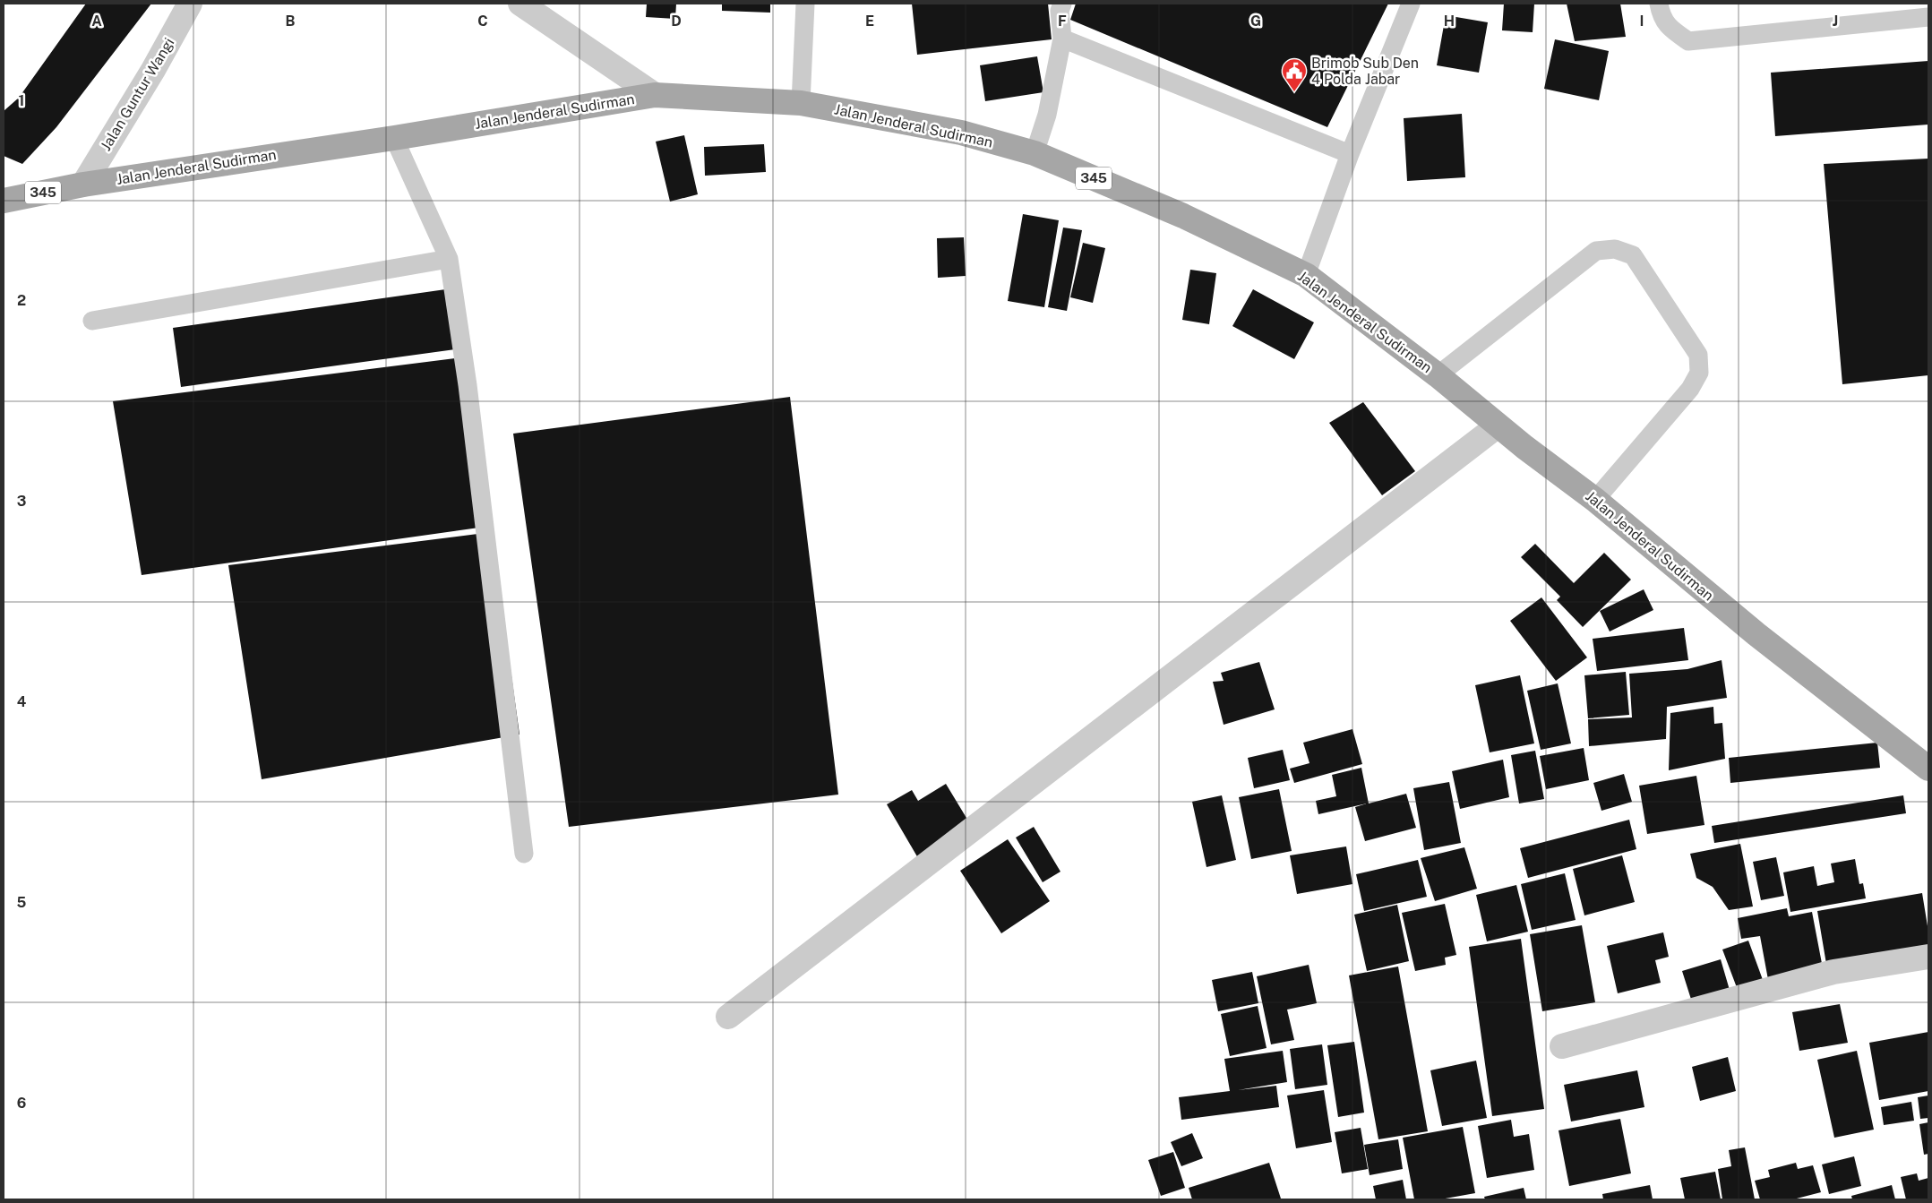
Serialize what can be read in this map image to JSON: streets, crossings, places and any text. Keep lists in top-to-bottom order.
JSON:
{
  "streets": {
    "main road": ["Jalan Jenderal Sudirman", "345"],
    "street": ["Jalan Guntur Wangi"]
  },
  "crossings": [
    ["Jalan Guntur Wangi", "Jalan Jenderal Sudirman"]
  ],
  "places": {
    "public building": ["Brimob Sub Den 4 Polda Jabar"]
  },
  "grid": {
    "columns": [
      "A",
      "B",
      "C",
      "D",
      "E",
      "F",
      "G",
      "H",
      "I",
      "J"
    ],
    "rows": [
      "1",
      "2",
      "3",
      "4",
      "5",
      "6"
    ]
  }
}
